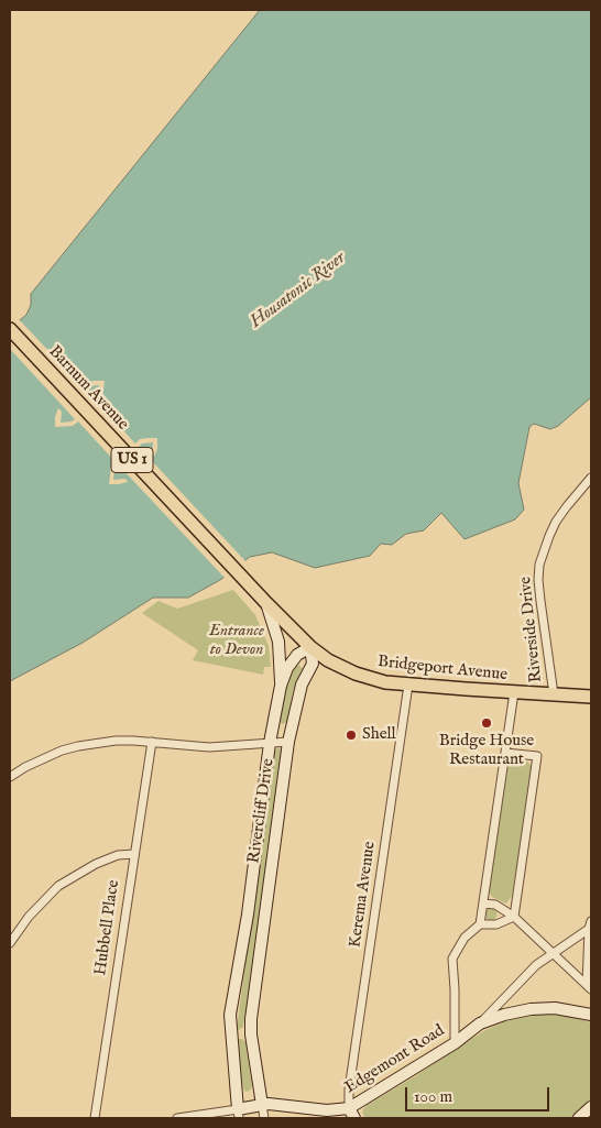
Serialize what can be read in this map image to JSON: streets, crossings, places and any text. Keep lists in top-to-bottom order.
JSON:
{
  "streets": {
    "main road": ["Barnum Avenue", "US 1", "Bridgeport Avenue"],
    "street": [
      "Riverside Drive",
      "Rivercliff Drive",
      "Kerema Avenue",
      "Hubbell Place",
      "Edgemont Road"
    ]
  },
  "crossings": [
    ["Barnum Avenue", "Bridgeport Avenue"],
    ["Riverside Drive", "Bridgeport Avenue"],
    ["Bridgeport Avenue", "Rivercliff Drive"],
    ["Bridgeport Avenue", "Kerema Avenue"],
    ["Rivercliff Drive", "Edgemont Road"],
    ["Kerema Avenue", "Edgemont Road"]
  ],
  "water": ["Housatonic River"],
  "parks": ["Entrance to Devon"],
  "places": ["Bridge House Restaurant", "Shell"],
  "scale_bar": "100 m"
}
